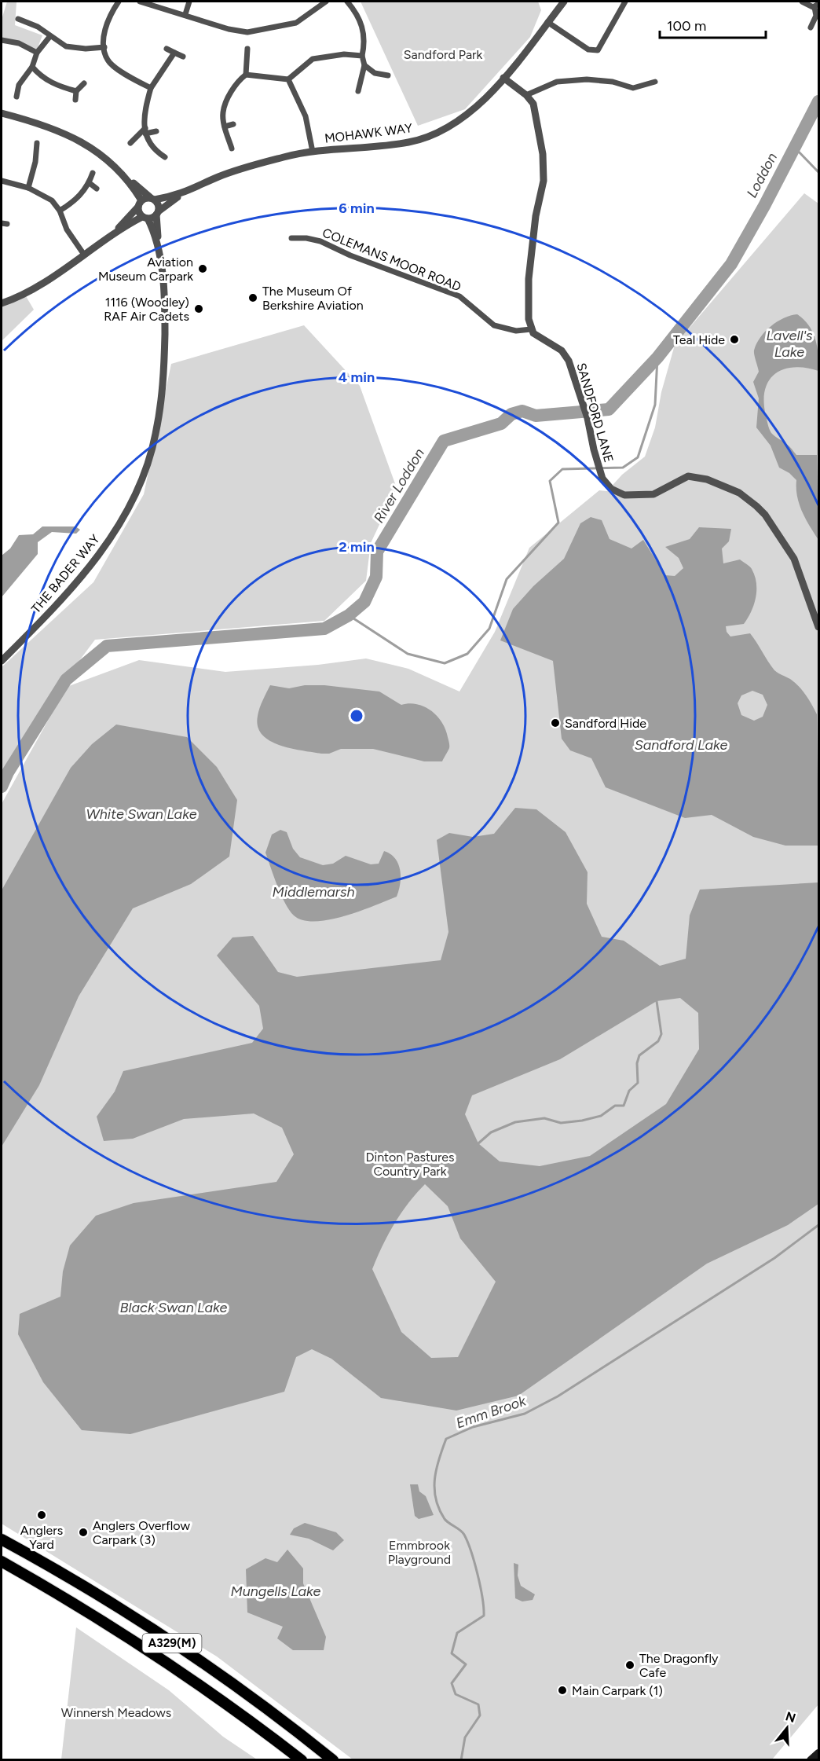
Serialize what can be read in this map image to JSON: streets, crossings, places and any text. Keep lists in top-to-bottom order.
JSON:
{
  "streets": {
    "highway": ["A329(M)"],
    "street": [
      "MOHAWK WAY",
      "COLEMANS MOOR ROAD",
      "SANDFORD LANE",
      "THE BADER WAY"
    ]
  },
  "crossings": [
    ["MOHAWK WAY", "THE BADER WAY"],
    ["COLEMANS MOOR ROAD", "SANDFORD LANE"]
  ],
  "water": [
    "Loddon",
    "Lavell's Lake",
    "River Loddon",
    "Sandford Lake",
    "White Swan Lake",
    "Middlemarsh",
    "Black Swan Lake",
    "Emm Brook",
    "Mungells Lake"
  ],
  "parks": [
    "Sandford Park",
    "Dinton Pastures Country Park",
    "Emmbrook Playground",
    "Winnersh Meadows"
  ],
  "places": [
    "Aviation Museum Carpark",
    "The Museum Of Berkshire Aviation",
    "1116 (Woodley) RAF Air Cadets",
    "Teal Hide",
    "Sandford Hide",
    "Anglers Yard",
    "Anglers Overflow Carpark (3)",
    "The Dragonfly Cafe",
    "Main Carpark (1)"
  ],
  "scale_bar": "100 m",
  "north": "top",
  "rings": ["6 min", "4 min", "2 min"]
}
